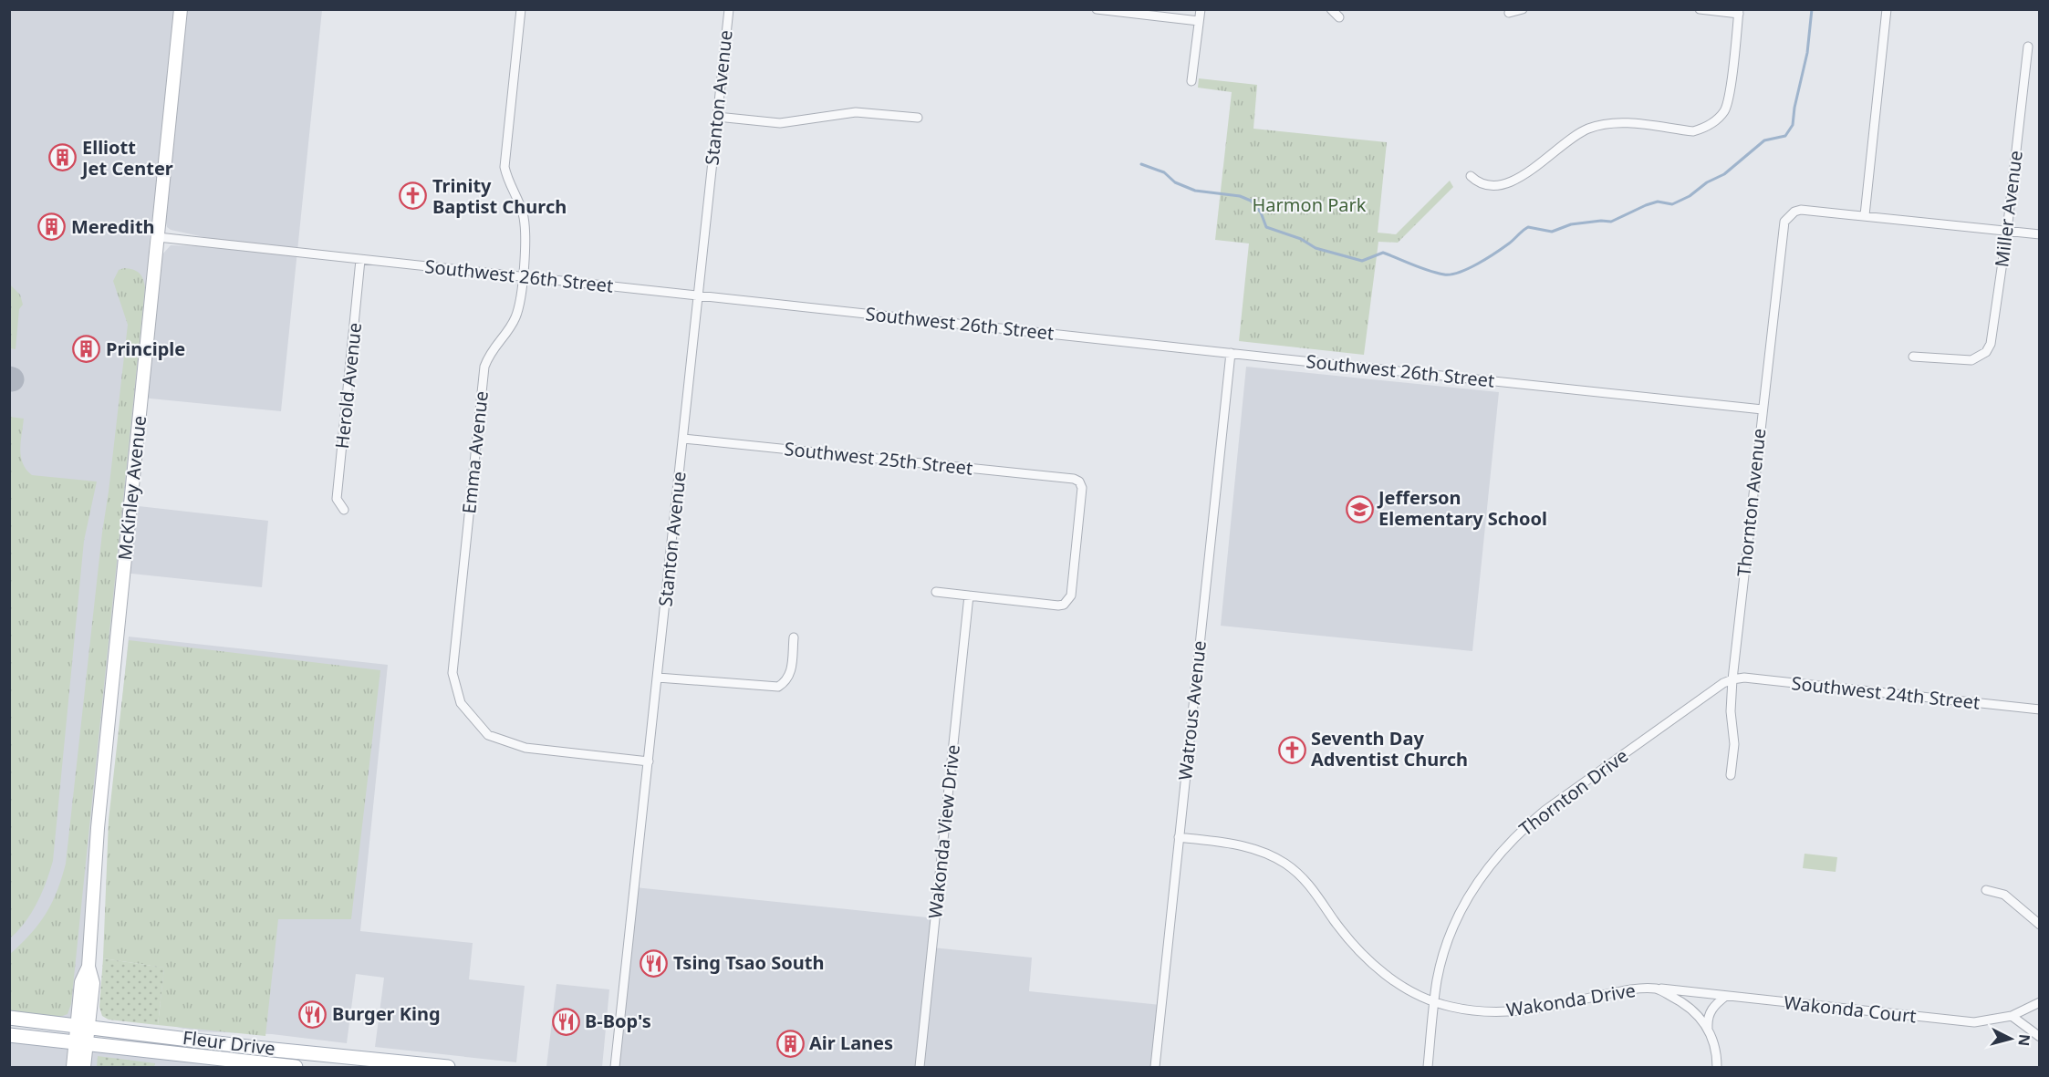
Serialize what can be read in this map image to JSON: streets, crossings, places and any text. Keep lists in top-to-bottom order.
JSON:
{
  "streets": {
    "main road": ["McKinley Avenue", "Fleur Drive"],
    "street": [
      "Stanton Avenue",
      "Miller Avenue",
      "Southwest 26th Street",
      "Herold Avenue",
      "Emma Avenue",
      "Southwest 25th Street",
      "Thornton Avenue",
      "Southwest 24th Street",
      "Watrous Avenue",
      "Thornton Drive",
      "Wakonda View Drive",
      "Wakonda Drive",
      "Wakonda Court"
    ]
  },
  "crossings": [
    ["Stanton Avenue", "Southwest 26th Street"],
    ["Stanton Avenue", "Emma Avenue"],
    ["Stanton Avenue", "Southwest 25th Street"],
    ["Southwest 26th Street", "Herold Avenue"],
    ["Southwest 26th Street", "Emma Avenue"],
    ["Southwest 26th Street", "McKinley Avenue"],
    ["Southwest 26th Street", "Thornton Avenue"],
    ["Southwest 26th Street", "Watrous Avenue"],
    ["Southwest 25th Street", "Wakonda View Drive"],
    ["McKinley Avenue", "Fleur Drive"],
    ["Thornton Avenue", "Southwest 24th Street"],
    ["Thornton Avenue", "Thornton Drive"],
    ["Southwest 24th Street", "Thornton Drive"],
    ["Watrous Avenue", "Wakonda Drive"],
    ["Thornton Drive", "Wakonda Drive"],
    ["Wakonda Drive", "Wakonda Court"]
  ],
  "parks": ["Harmon Park"],
  "places": {
    "building": [
      "Elliott Jet Center",
      "Meredith",
      "Principle",
      "Air Lanes"
    ],
    "church": ["Trinity Baptist Church", "Seventh Day Adventist Church"],
    "school or university": ["Jefferson Elementary School"],
    "restaurant": ["Tsing Tsao South", "Burger King", "B-Bop's"]
  },
  "north": "right"
}
